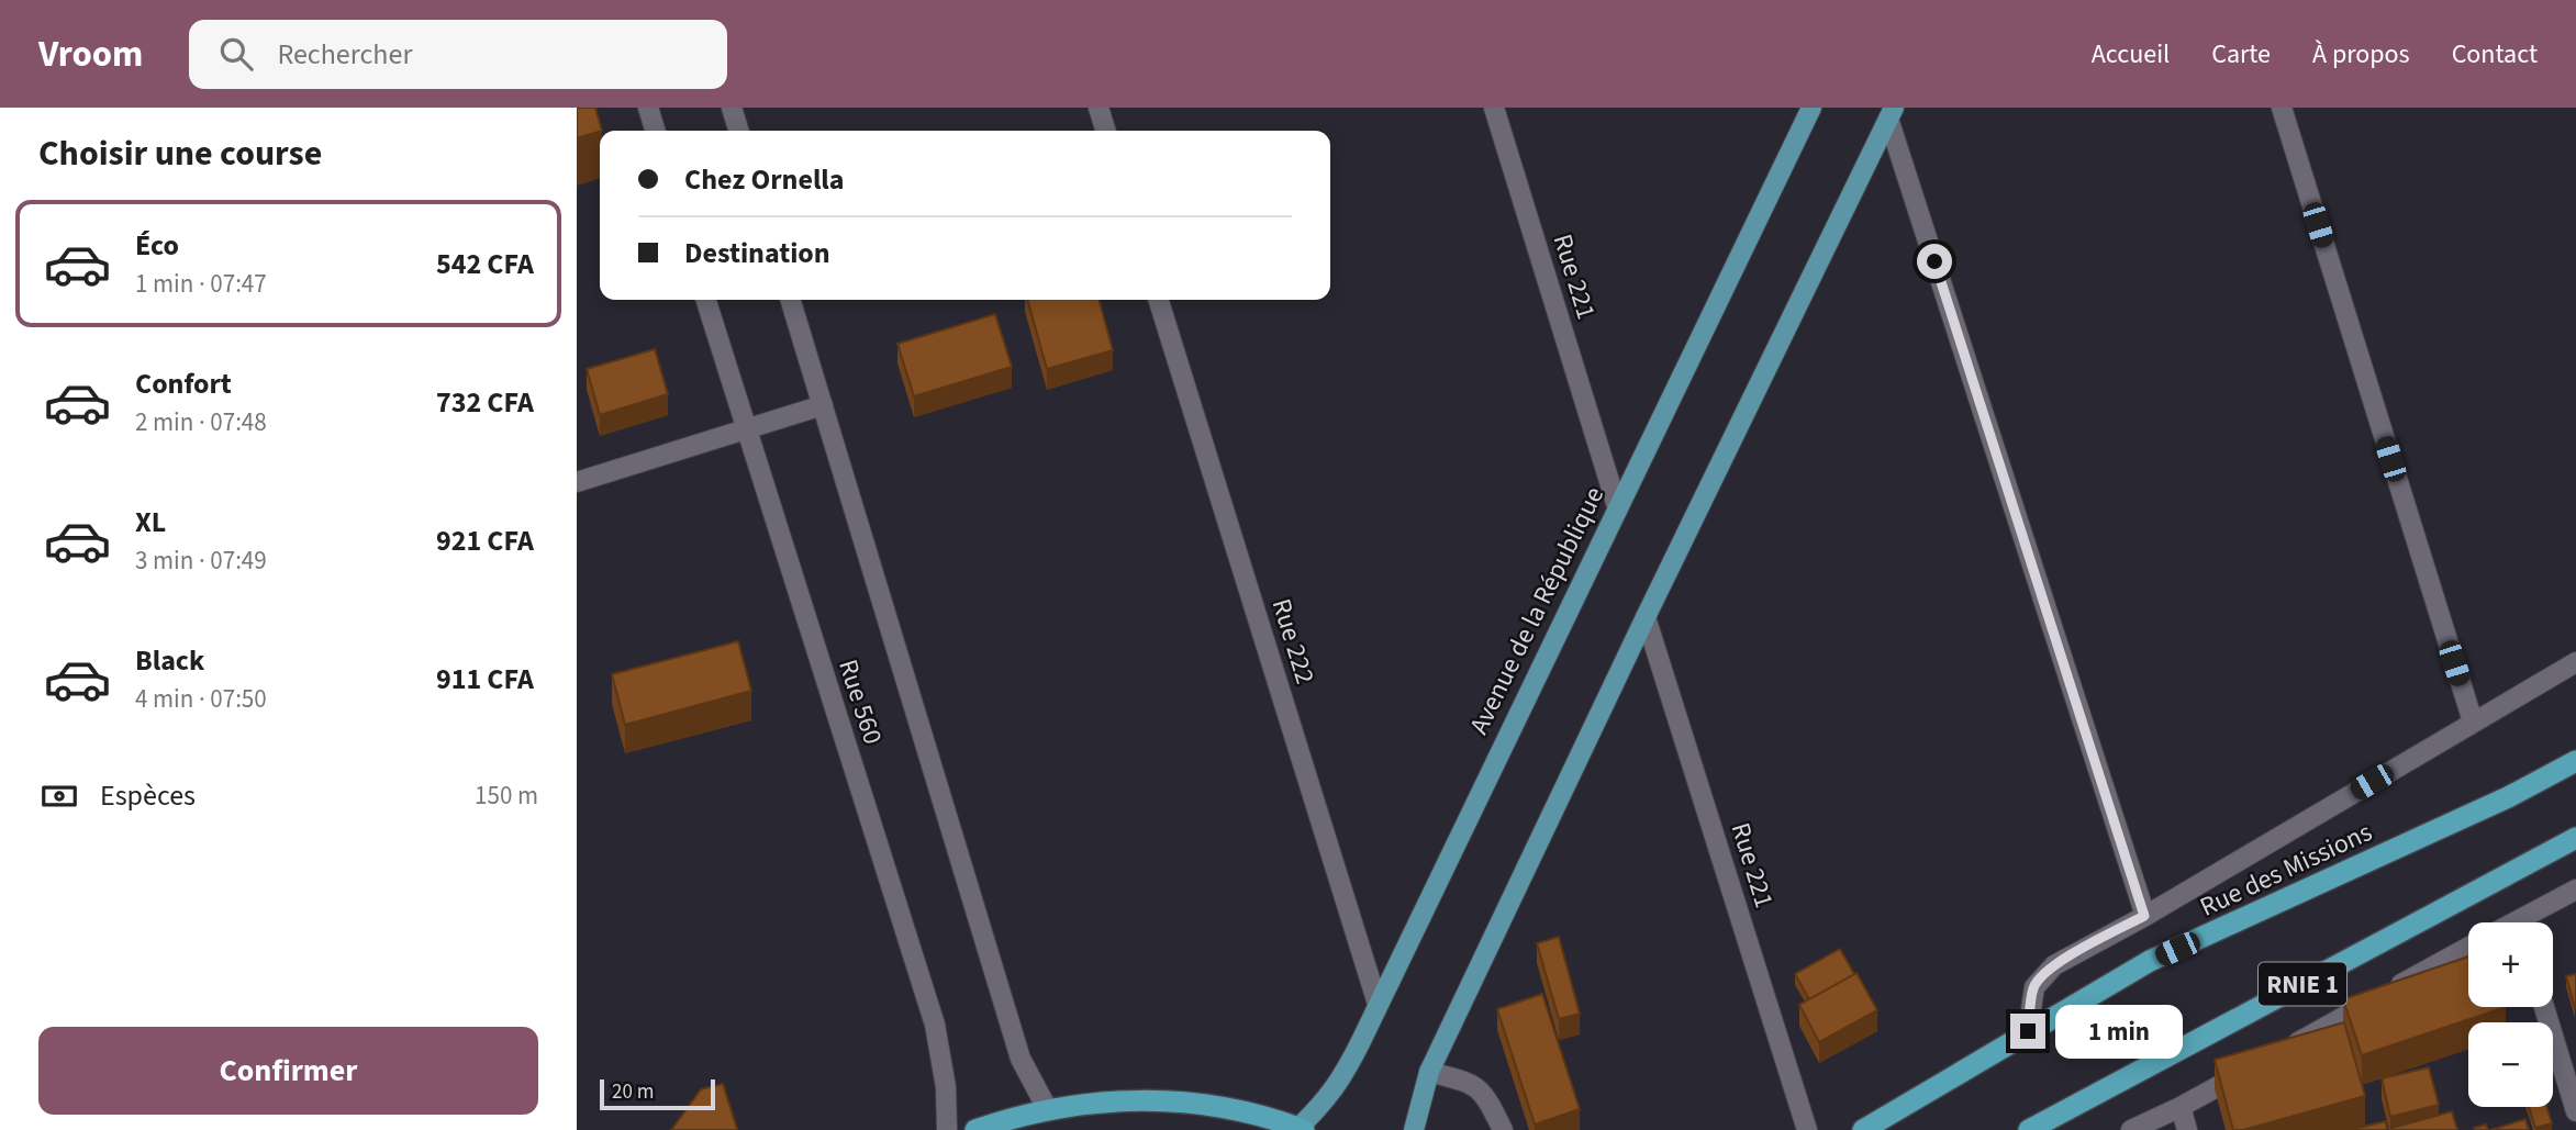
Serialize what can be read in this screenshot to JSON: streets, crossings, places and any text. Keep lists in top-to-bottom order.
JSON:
{
  "streets": {
    "highway": ["Rue des Missions", "RNIE 1"],
    "main road": ["Avenue de la République"],
    "street": ["Rue 221", "Rue 222", "Rue 560"]
  },
  "crossings": [
    ["Rue 221", "Avenue de la République"],
    ["Avenue de la République", "Rue 222"]
  ],
  "scale_bar": "20 m",
  "page": {
    "header": "Vroom",
    "search": "Rechercher",
    "nav": [
      "Accueil",
      "Carte",
      "À propos",
      "Contact"
    ],
    "heading": "Choisir une course",
    "banner": ["Chez Ornella", "Destination"],
    "list": [
      {
        "name": "Éco",
        "note": "1 min · 07:47",
        "value": "542 CFA"
      },
      {
        "name": "Confort",
        "note": "2 min · 07:48",
        "value": "732 CFA"
      },
      {
        "name": "XL",
        "note": "3 min · 07:49",
        "value": "921 CFA"
      },
      {
        "name": "Black",
        "note": "4 min · 07:50",
        "value": "911 CFA"
      }
    ],
    "pay": ["Espèces", "150 m"],
    "map_buttons": ["+", "−"],
    "bubble": "1 min",
    "buttons": "Confirmer",
    "scale": "20 m"
  }
}
